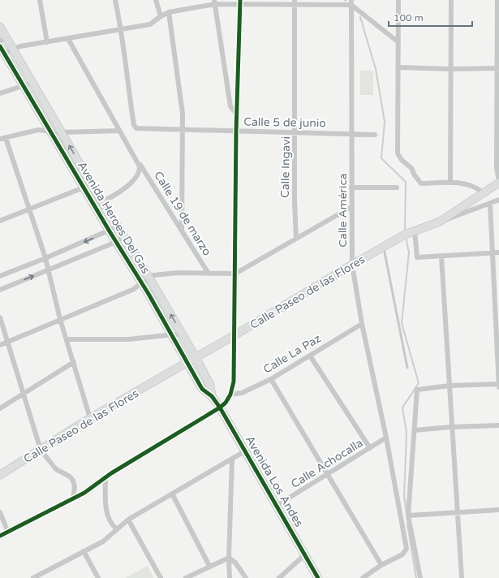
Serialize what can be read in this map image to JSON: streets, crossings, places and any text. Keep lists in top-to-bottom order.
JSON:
{
  "streets": {
    "street": [
      "Calle 5 de junio",
      "Calle Ingavi",
      "Calle América",
      "Calle 19 de marzo",
      "Avenida Heroes Del Gas",
      "Calle Paseo de las Flores",
      "Calle La Paz",
      "Calle Achocalla",
      "Avenida Los Andes"
    ]
  },
  "crossings": [
    ["Calle 5 de junio", "Calle Ingavi"],
    ["Calle 5 de junio", "Calle América"],
    ["Calle América", "Calle Paseo de las Flores"],
    ["Calle América", "Calle La Paz"],
    ["Calle América", "Calle Achocalla"],
    ["Avenida Heroes Del Gas", "Calle Paseo de las Flores"],
    ["Avenida Heroes Del Gas", "Avenida Los Andes"],
    ["Calle Achocalla", "Avenida Los Andes"]
  ],
  "scale_bar": "100 m"
}
